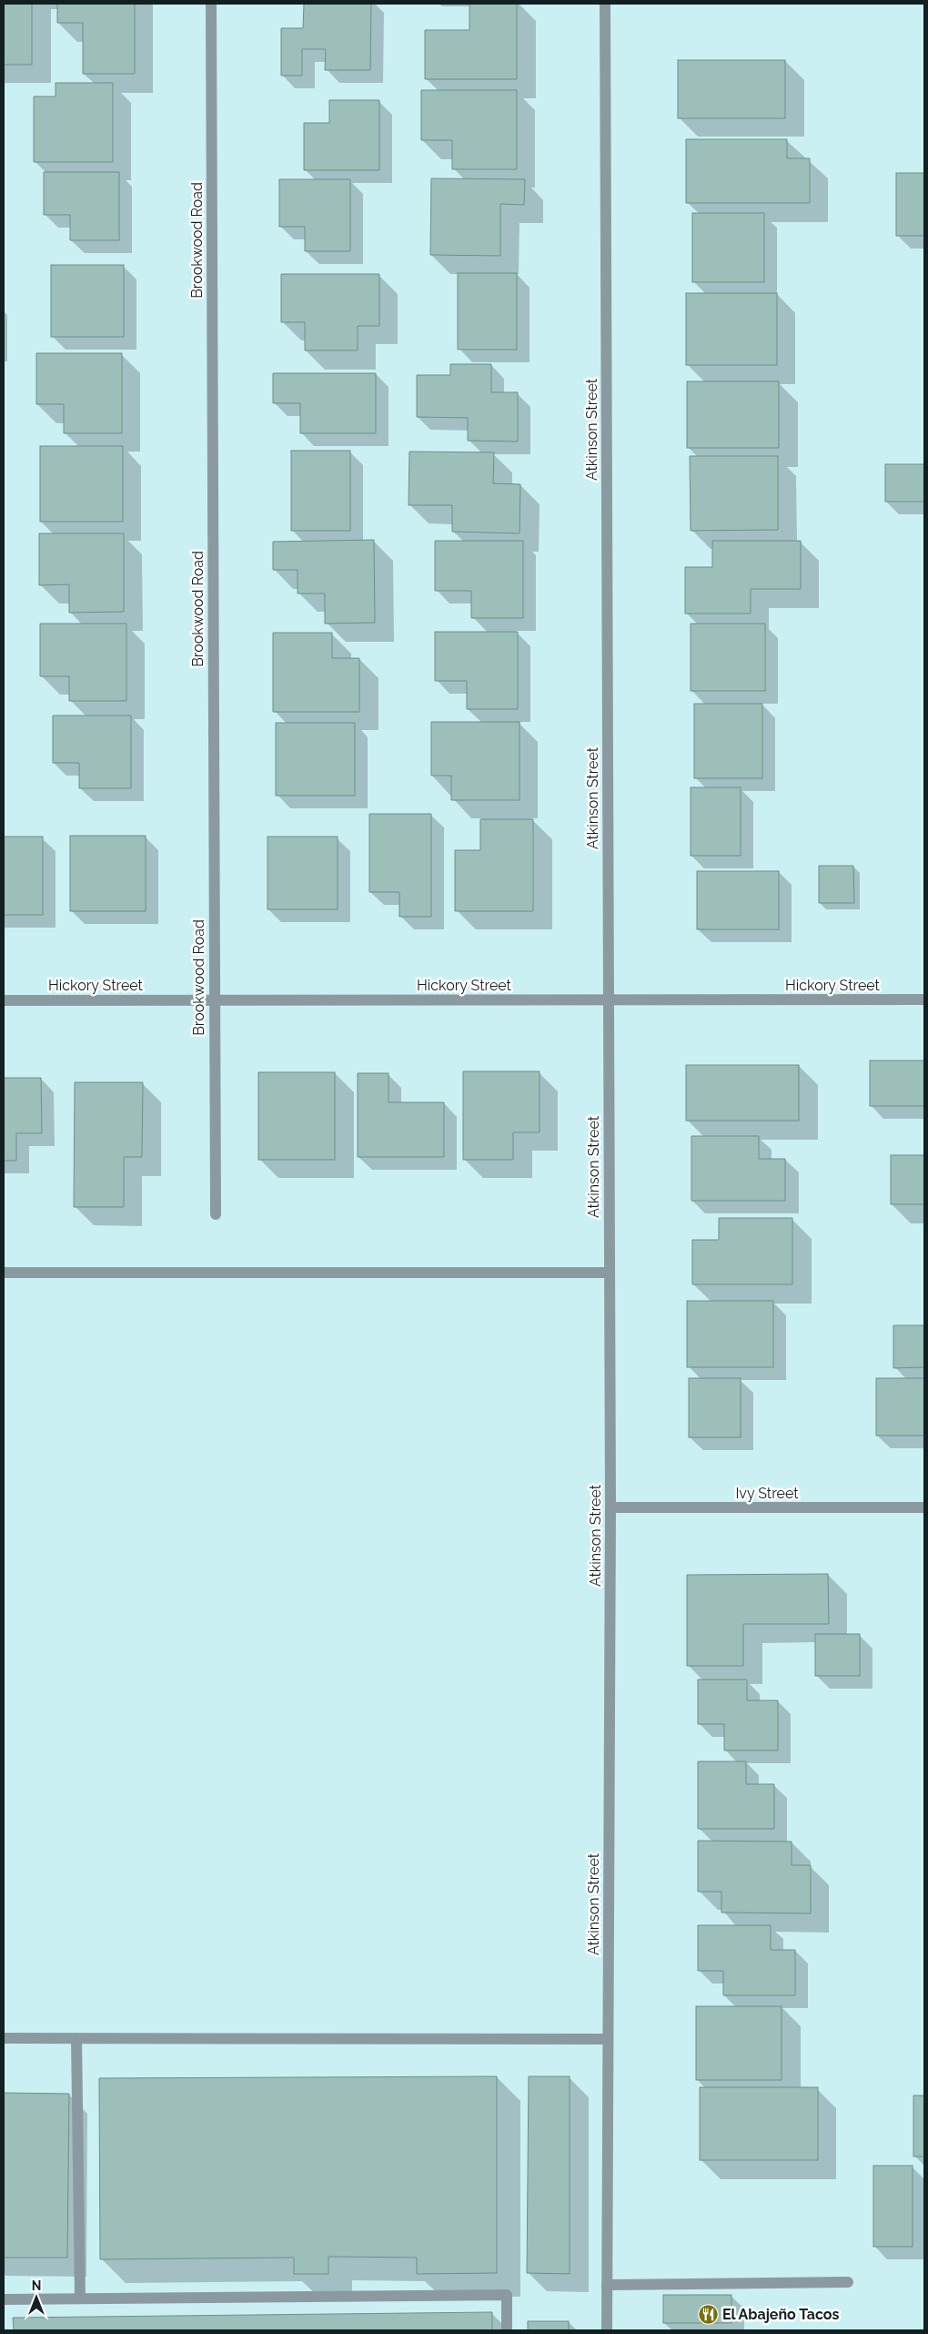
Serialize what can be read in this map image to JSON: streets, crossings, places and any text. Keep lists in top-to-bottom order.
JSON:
{
  "streets": {
    "street": [
      "Brookwood Road",
      "Atkinson Street",
      "Hickory Street",
      "Ivy Street"
    ]
  },
  "crossings": [
    ["Brookwood Road", "Hickory Street"],
    ["Atkinson Street", "Hickory Street"],
    ["Atkinson Street", "Ivy Street"]
  ],
  "places": {
    "restaurant": ["El Abajeño Tacos"]
  },
  "north": "top"
}
